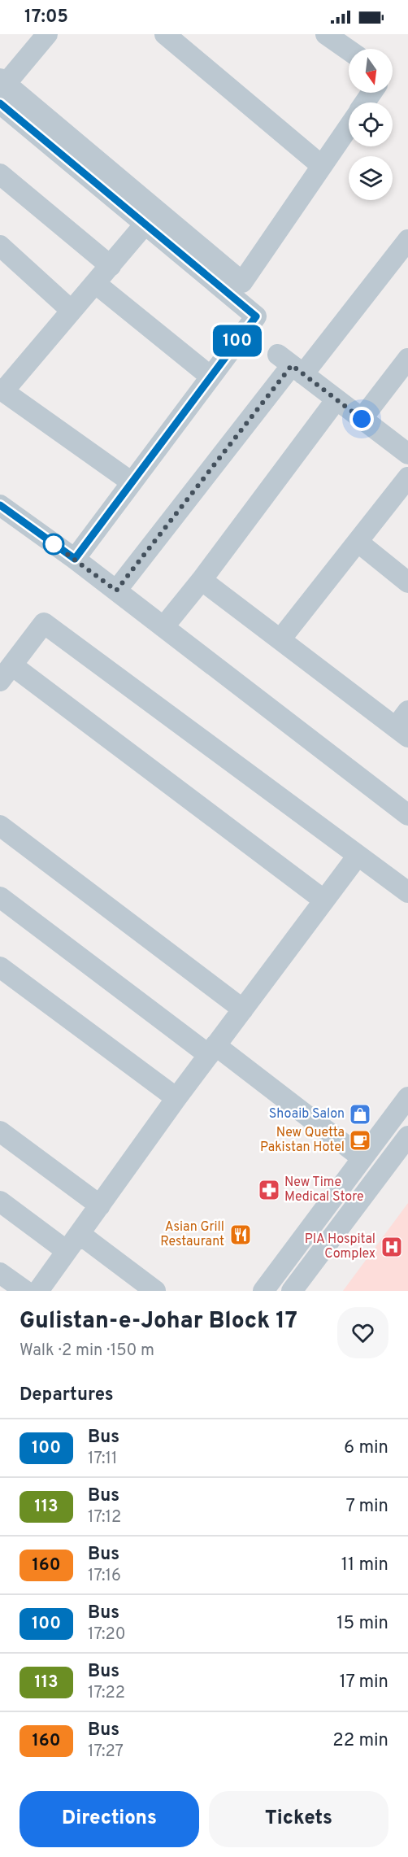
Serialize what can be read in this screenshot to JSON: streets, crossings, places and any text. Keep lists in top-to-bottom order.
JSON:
{
  "places": {
    "shop": ["Shoaib Salon"],
    "cafe": ["New Quetta Pakistan Hotel"],
    "pharmacy": ["New Time Medical Store"],
    "restaurant": ["Asian Grill Restaurant"],
    "hospital": ["PIA Hospital Complex"]
  },
  "lines": ["bus line 100"],
  "north": "bottom",
  "page": {
    "status": "17:05",
    "on_map": "100",
    "heading": [
      ["Gulistan-e-Johar Block 17", "Walk · 2 min · 150 m"],
      "Departures"
    ],
    "list": [
      {
        "mark": "100",
        "name": "Bus",
        "note": "17:11",
        "value": "6 min"
      },
      {
        "mark": "113",
        "name": "Bus",
        "note": "17:12",
        "value": "7 min"
      },
      {
        "mark": "160",
        "name": "Bus",
        "note": "17:16",
        "value": "11 min"
      },
      {
        "mark": "100",
        "name": "Bus",
        "note": "17:20",
        "value": "15 min"
      },
      {
        "mark": "113",
        "name": "Bus",
        "note": "17:22",
        "value": "17 min"
      },
      {
        "mark": "160",
        "name": "Bus",
        "note": "17:27",
        "value": "22 min"
      }
    ],
    "buttons": ["Directions", "Tickets"]
  }
}
